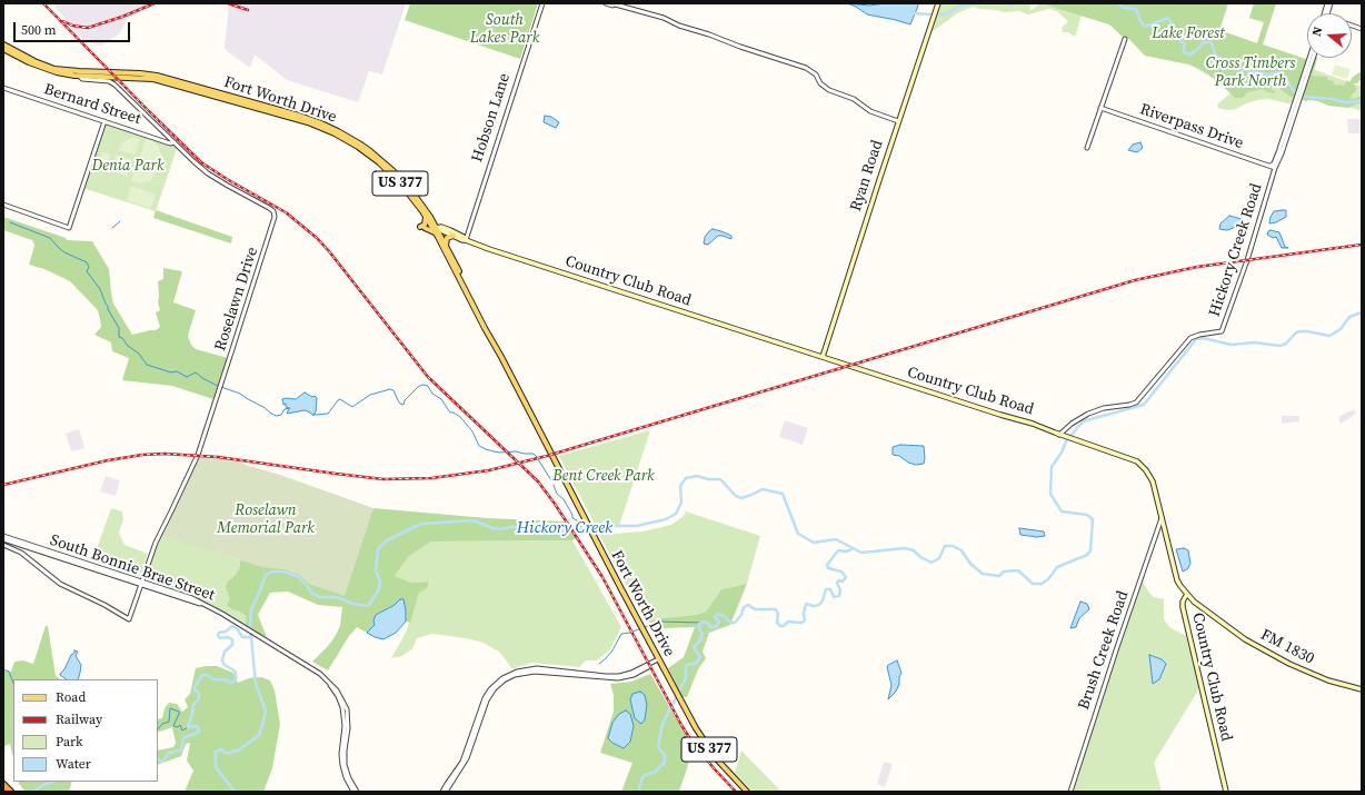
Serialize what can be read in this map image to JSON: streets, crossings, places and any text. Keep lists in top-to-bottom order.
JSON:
{
  "streets": {
    "main road": [
      "Fort Worth Drive",
      "Ryan Road",
      "US 377",
      "Country Club Road",
      "FM 1830"
    ],
    "street": [
      "Bernard Street",
      "Hobson Lane",
      "Riverpass Drive",
      "Hickory Creek Road",
      "Roselawn Drive",
      "South Bonnie Brae Street",
      "Brush Creek Road"
    ]
  },
  "crossings": [
    ["Fort Worth Drive", "Country Club Road"],
    ["Fort Worth Drive", "Roselawn Drive"],
    ["Bernard Street", "Roselawn Drive"],
    ["Hobson Lane", "Country Club Road"],
    ["Riverpass Drive", "Hickory Creek Road"],
    ["Ryan Road", "Country Club Road"],
    ["Hickory Creek Road", "Country Club Road"],
    ["Country Club Road", "FM 1830"],
    ["Country Club Road", "Brush Creek Road"],
    ["Roselawn Drive", "South Bonnie Brae Street"]
  ],
  "water": ["Hickory Creek"],
  "parks": [
    "South Lakes Park",
    "Lake Forest",
    "Cross Timbers Park North",
    "Denia Park",
    "Bent Creek Park",
    "Roselawn Memorial Park"
  ],
  "legend": [
    "Road",
    "Railway",
    "Park",
    "Water"
  ],
  "scale_bar": "500 m",
  "north": "left"
}
